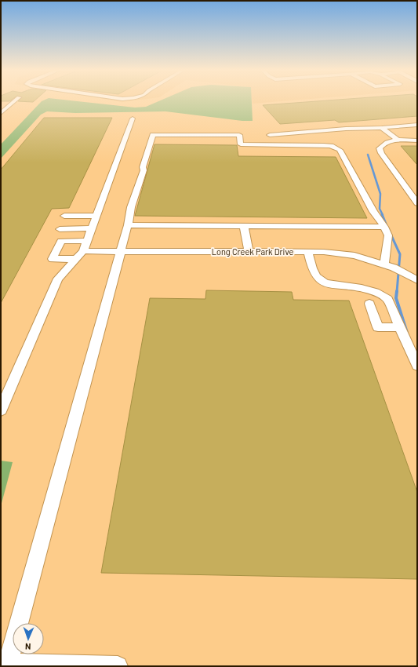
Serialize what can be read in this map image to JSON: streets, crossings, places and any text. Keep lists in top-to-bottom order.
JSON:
{
  "streets": {
    "street": ["Long Creek Park Drive"]
  },
  "north": "bottom"
}
